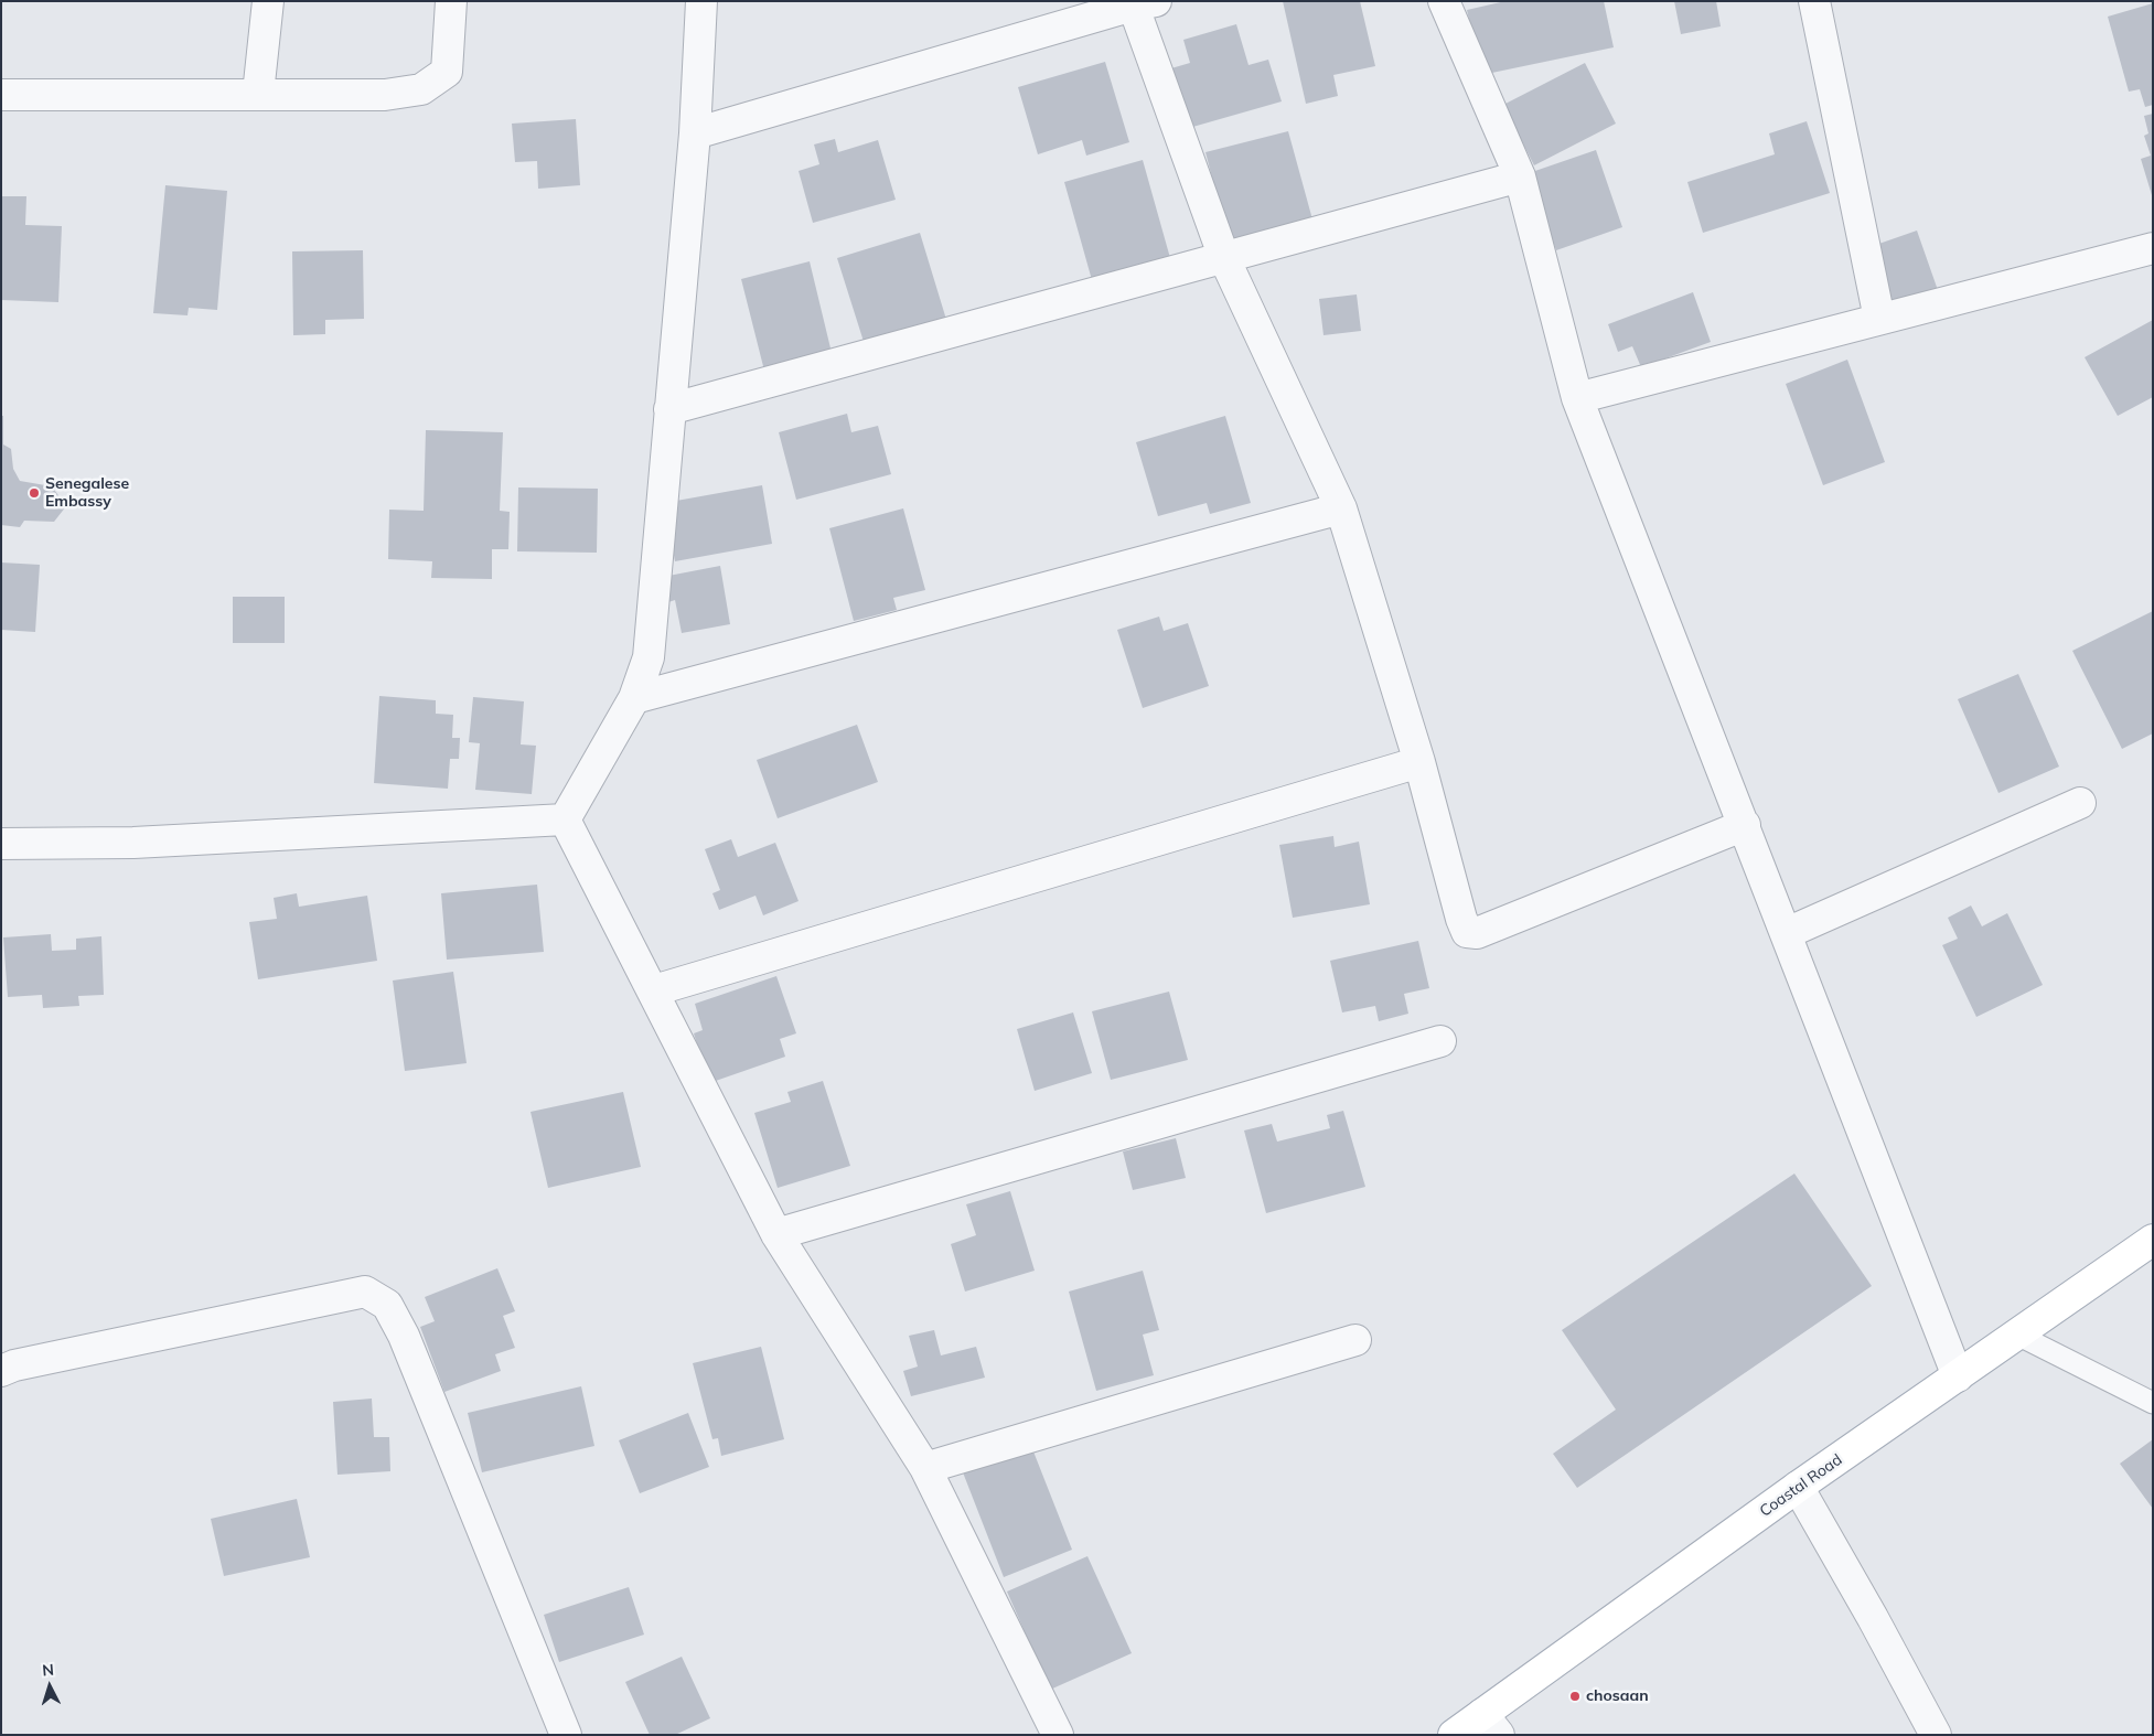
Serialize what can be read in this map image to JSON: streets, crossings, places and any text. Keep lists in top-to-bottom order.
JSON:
{
  "streets": {
    "main road": ["Coastal Road"]
  },
  "places": ["Senegalese Embassy", "chosaan"],
  "north": "top"
}
